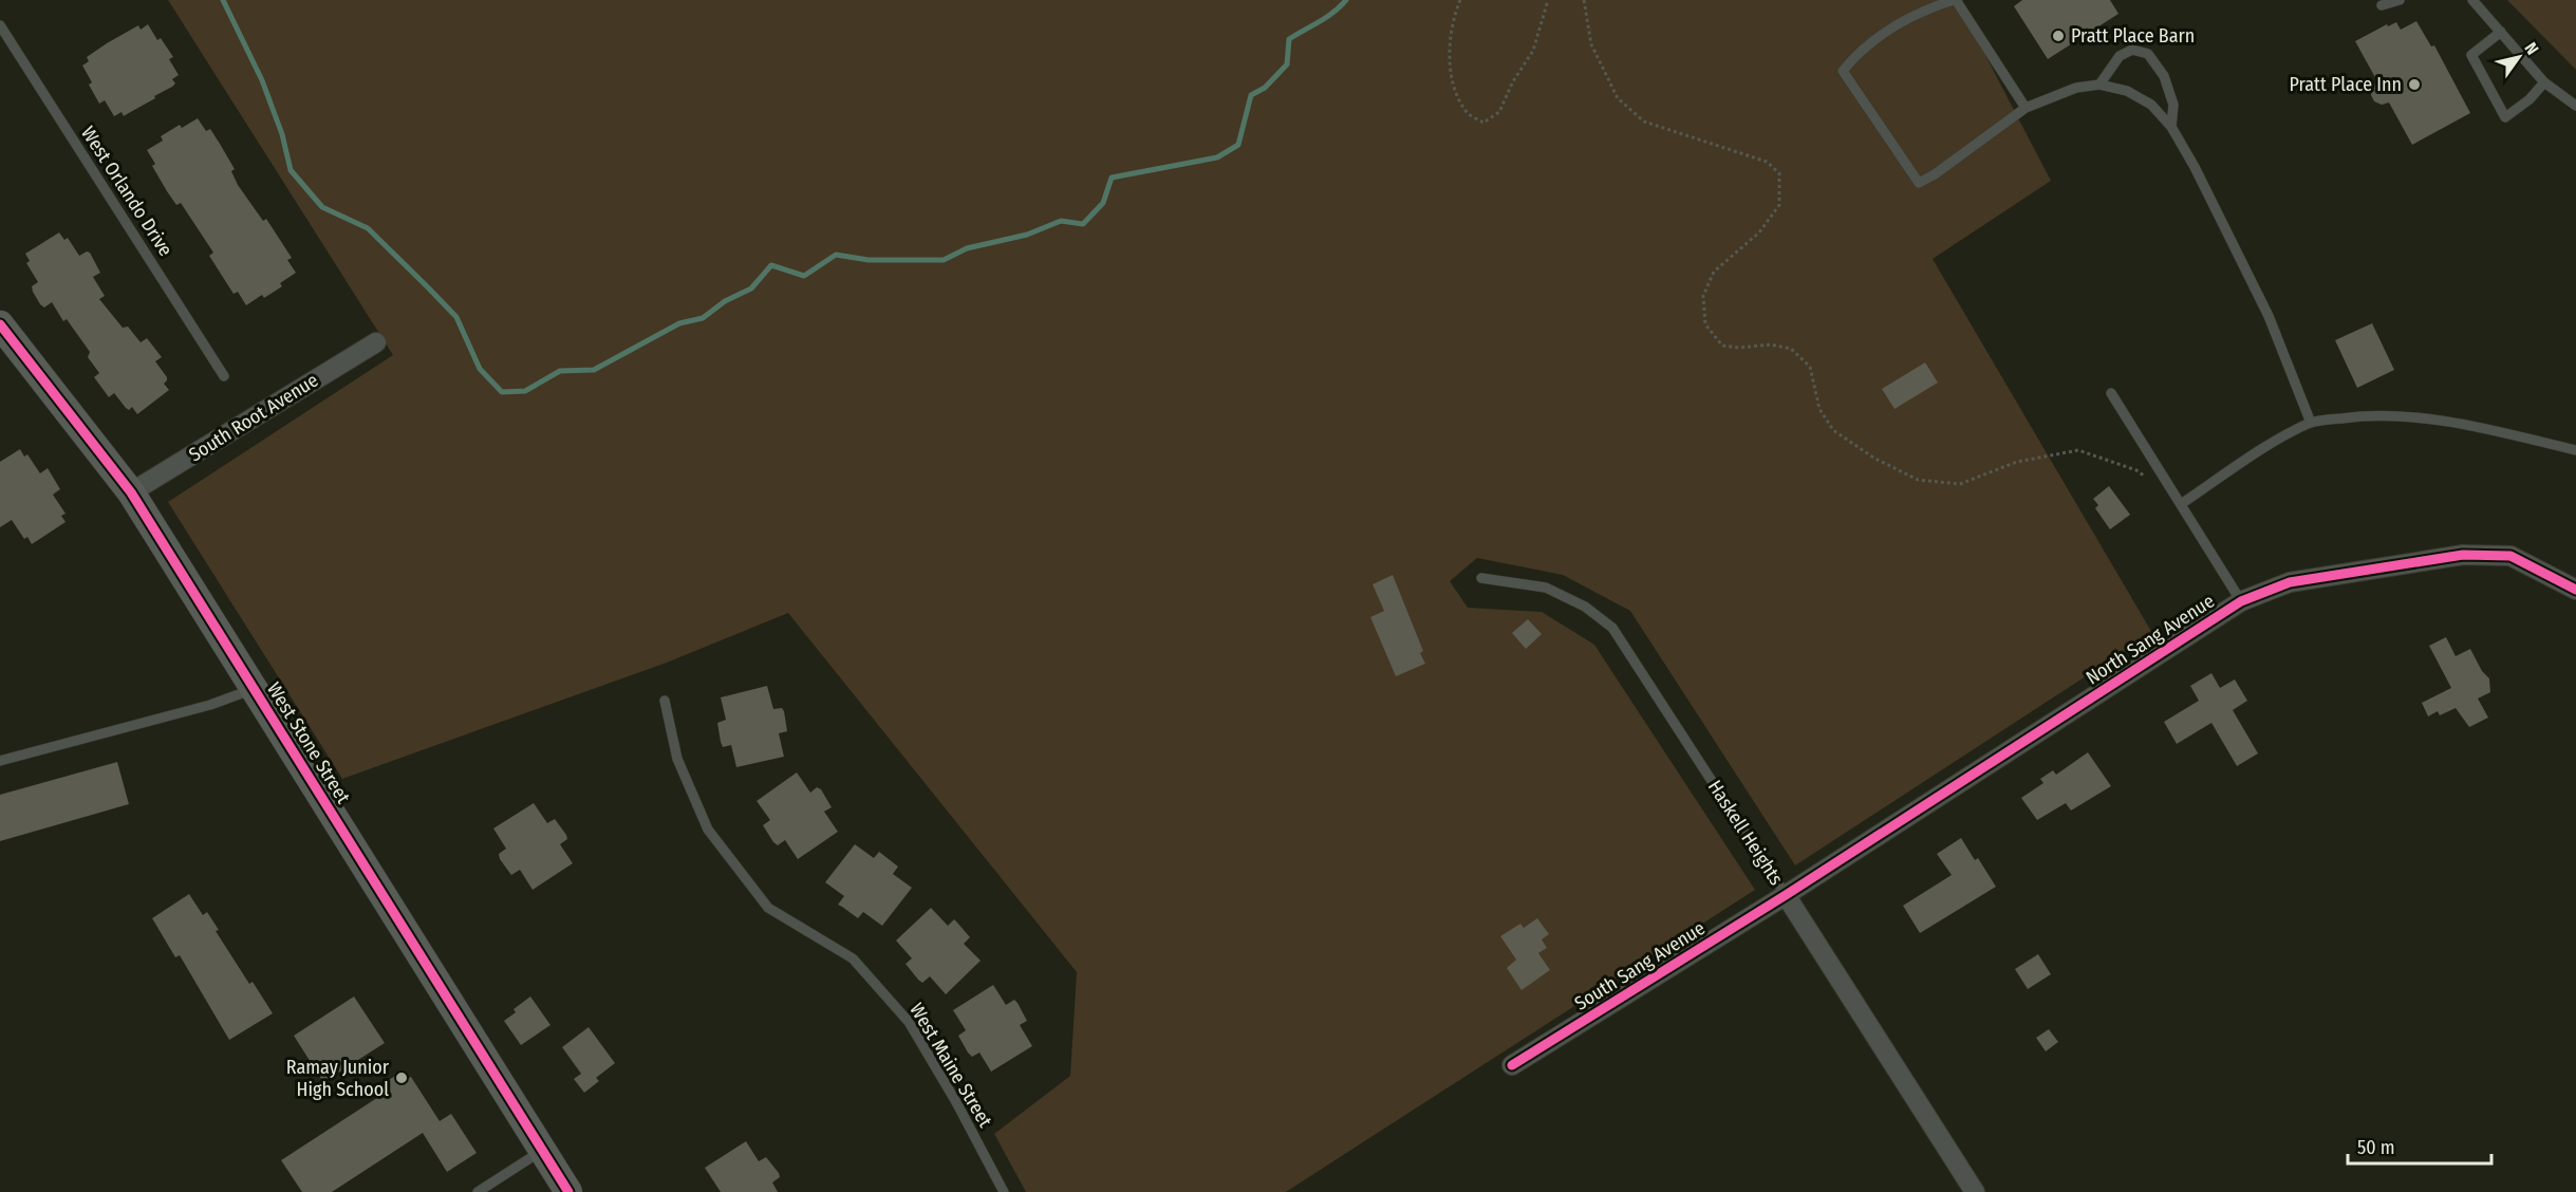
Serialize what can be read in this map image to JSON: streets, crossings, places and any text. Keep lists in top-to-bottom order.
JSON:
{
  "streets": {
    "street": [
      "South Root Avenue",
      "North Sang Avenue",
      "West Stone Street",
      "Haskell Heights",
      "South Sang Avenue"
    ],
    "lane": ["West Orlando Drive", "West Maine Street"]
  },
  "crossings": [
    ["South Root Avenue", "West Stone Street"],
    ["North Sang Avenue", "Haskell Heights"],
    ["North Sang Avenue", "South Sang Avenue"],
    ["Haskell Heights", "South Sang Avenue"]
  ],
  "places": ["Pratt Place Barn", "Pratt Place Inn", "Ramay Junior High School"],
  "scale_bar": "50 m",
  "north": "top right"
}
